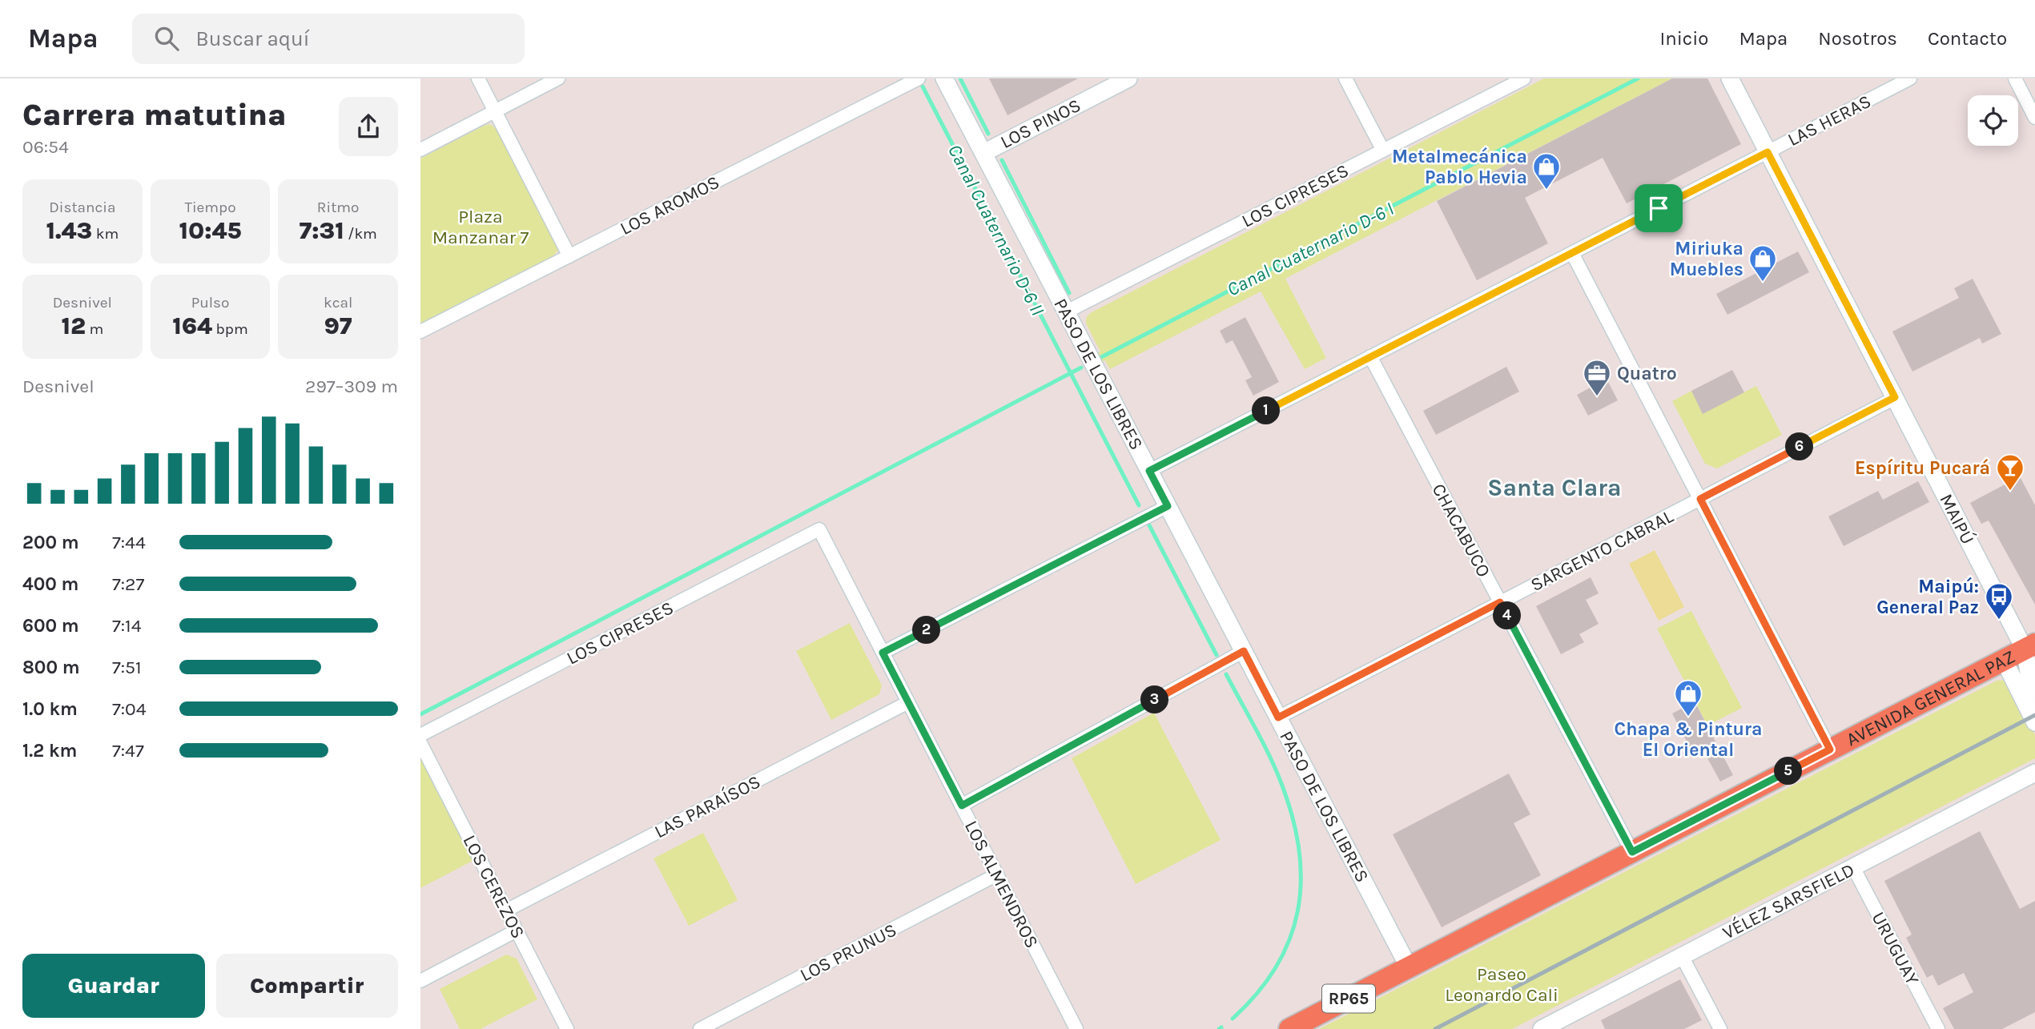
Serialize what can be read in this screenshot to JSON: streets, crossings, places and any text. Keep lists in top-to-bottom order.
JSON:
{
  "streets": {
    "main road": ["AVENIDA GENERAL PAZ", "RP65"],
    "street": [
      "LAS HERAS",
      "LOS PINOS",
      "LOS CIPRESES",
      "LOS AROMOS",
      "PASO DE LOS LIBRES",
      "MAIPÚ",
      "CHACABUCO",
      "SARGENTO CABRAL",
      "LAS PARAÍSOS",
      "LOS ALMENDROS",
      "LOS CEREZOS",
      "VÉLEZ SARSFIELD",
      "URUGUAY",
      "LOS PRUNUS"
    ]
  },
  "crossings": [
    ["LAS HERAS", "PASO DE LOS LIBRES"],
    ["LAS HERAS", "MAIPÚ"],
    ["LAS HERAS", "CHACABUCO"],
    ["LOS PINOS", "PASO DE LOS LIBRES"],
    ["LOS CIPRESES", "PASO DE LOS LIBRES"],
    ["LOS CIPRESES", "LOS ALMENDROS"],
    ["PASO DE LOS LIBRES", "SARGENTO CABRAL"],
    ["PASO DE LOS LIBRES", "AVENIDA GENERAL PAZ"],
    ["MAIPÚ", "SARGENTO CABRAL"],
    ["MAIPÚ", "AVENIDA GENERAL PAZ"],
    ["CHACABUCO", "SARGENTO CABRAL"],
    ["CHACABUCO", "AVENIDA GENERAL PAZ"],
    ["LAS PARAÍSOS", "LOS ALMENDROS"],
    ["LAS PARAÍSOS", "LOS CEREZOS"],
    ["LOS ALMENDROS", "LOS PRUNUS"],
    ["VÉLEZ SARSFIELD", "URUGUAY"]
  ],
  "districts": ["Santa Clara"],
  "water": ["Canal Cuaternario D-6 II", "Canal Cuaternario D-6 I"],
  "parks": ["Plaza Manzanar 7", "Paseo Leonardo Cali"],
  "places": {
    "shop": ["Metalmecánica Pablo Hevia", "Miriuka Muebles", "Chapa & Pintura El Oriental"],
    "office": ["Quatro"],
    "bar": ["Espíritu Pucará"],
    "bus stop": ["Maipú: General Paz"]
  },
  "page": {
    "header": "Mapa",
    "search": "Buscar aquí",
    "nav": [
      "Inicio",
      "Mapa",
      "Nosotros",
      "Contacto"
    ],
    "heading": ["Carrera matutina", "06:54"],
    "stats": [
      ["Distancia", "1.43 km"],
      ["Tiempo", "10:45"],
      ["Ritmo", "7:31 /km"],
      ["Desnivel", "12 m"],
      ["Pulso", "164 bpm"],
      ["kcal", "97"]
    ],
    "chart": ["Desnivel", "297–309 m"],
    "pins": [
      "1",
      "6",
      "4",
      "2",
      "3",
      "5"
    ],
    "list": [
      {
        "name": "200 m",
        "note": "7:44"
      },
      {
        "name": "400 m",
        "note": "7:27"
      },
      {
        "name": "600 m",
        "note": "7:14"
      },
      {
        "name": "800 m",
        "note": "7:51"
      },
      {
        "name": "1.0 km",
        "note": "7:04"
      },
      {
        "name": "1.2 km",
        "note": "7:47"
      }
    ],
    "buttons": ["Guardar", "Compartir"]
  }
}
